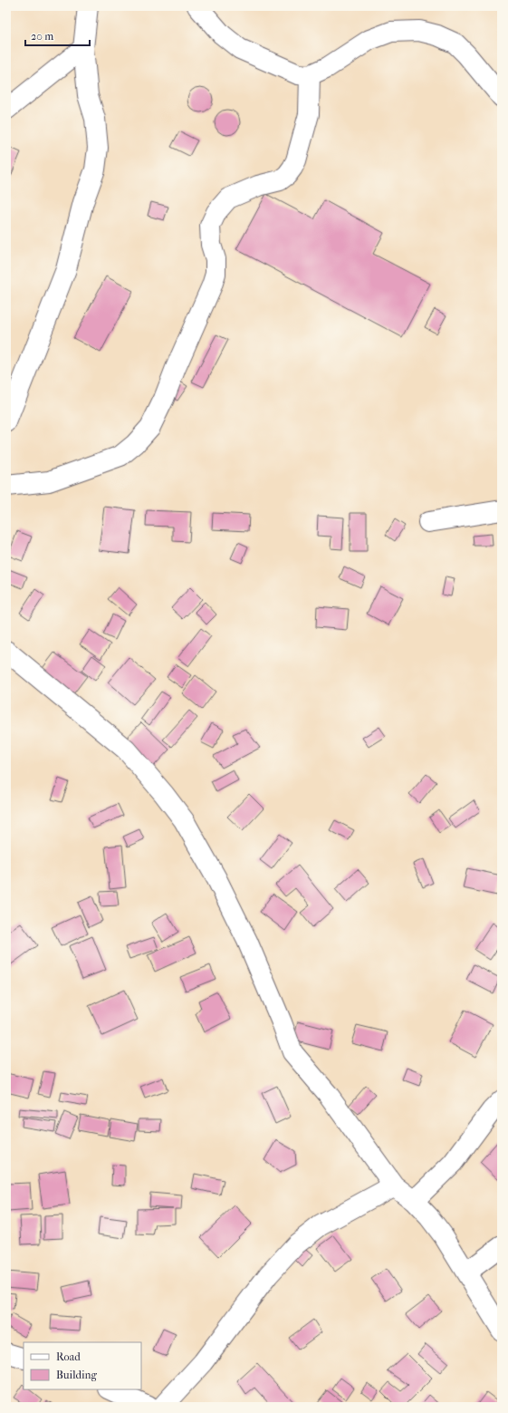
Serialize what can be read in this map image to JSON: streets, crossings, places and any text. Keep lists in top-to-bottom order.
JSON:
{
  "legend": ["Road", "Building"],
  "scale_bar": "20 m"
}
